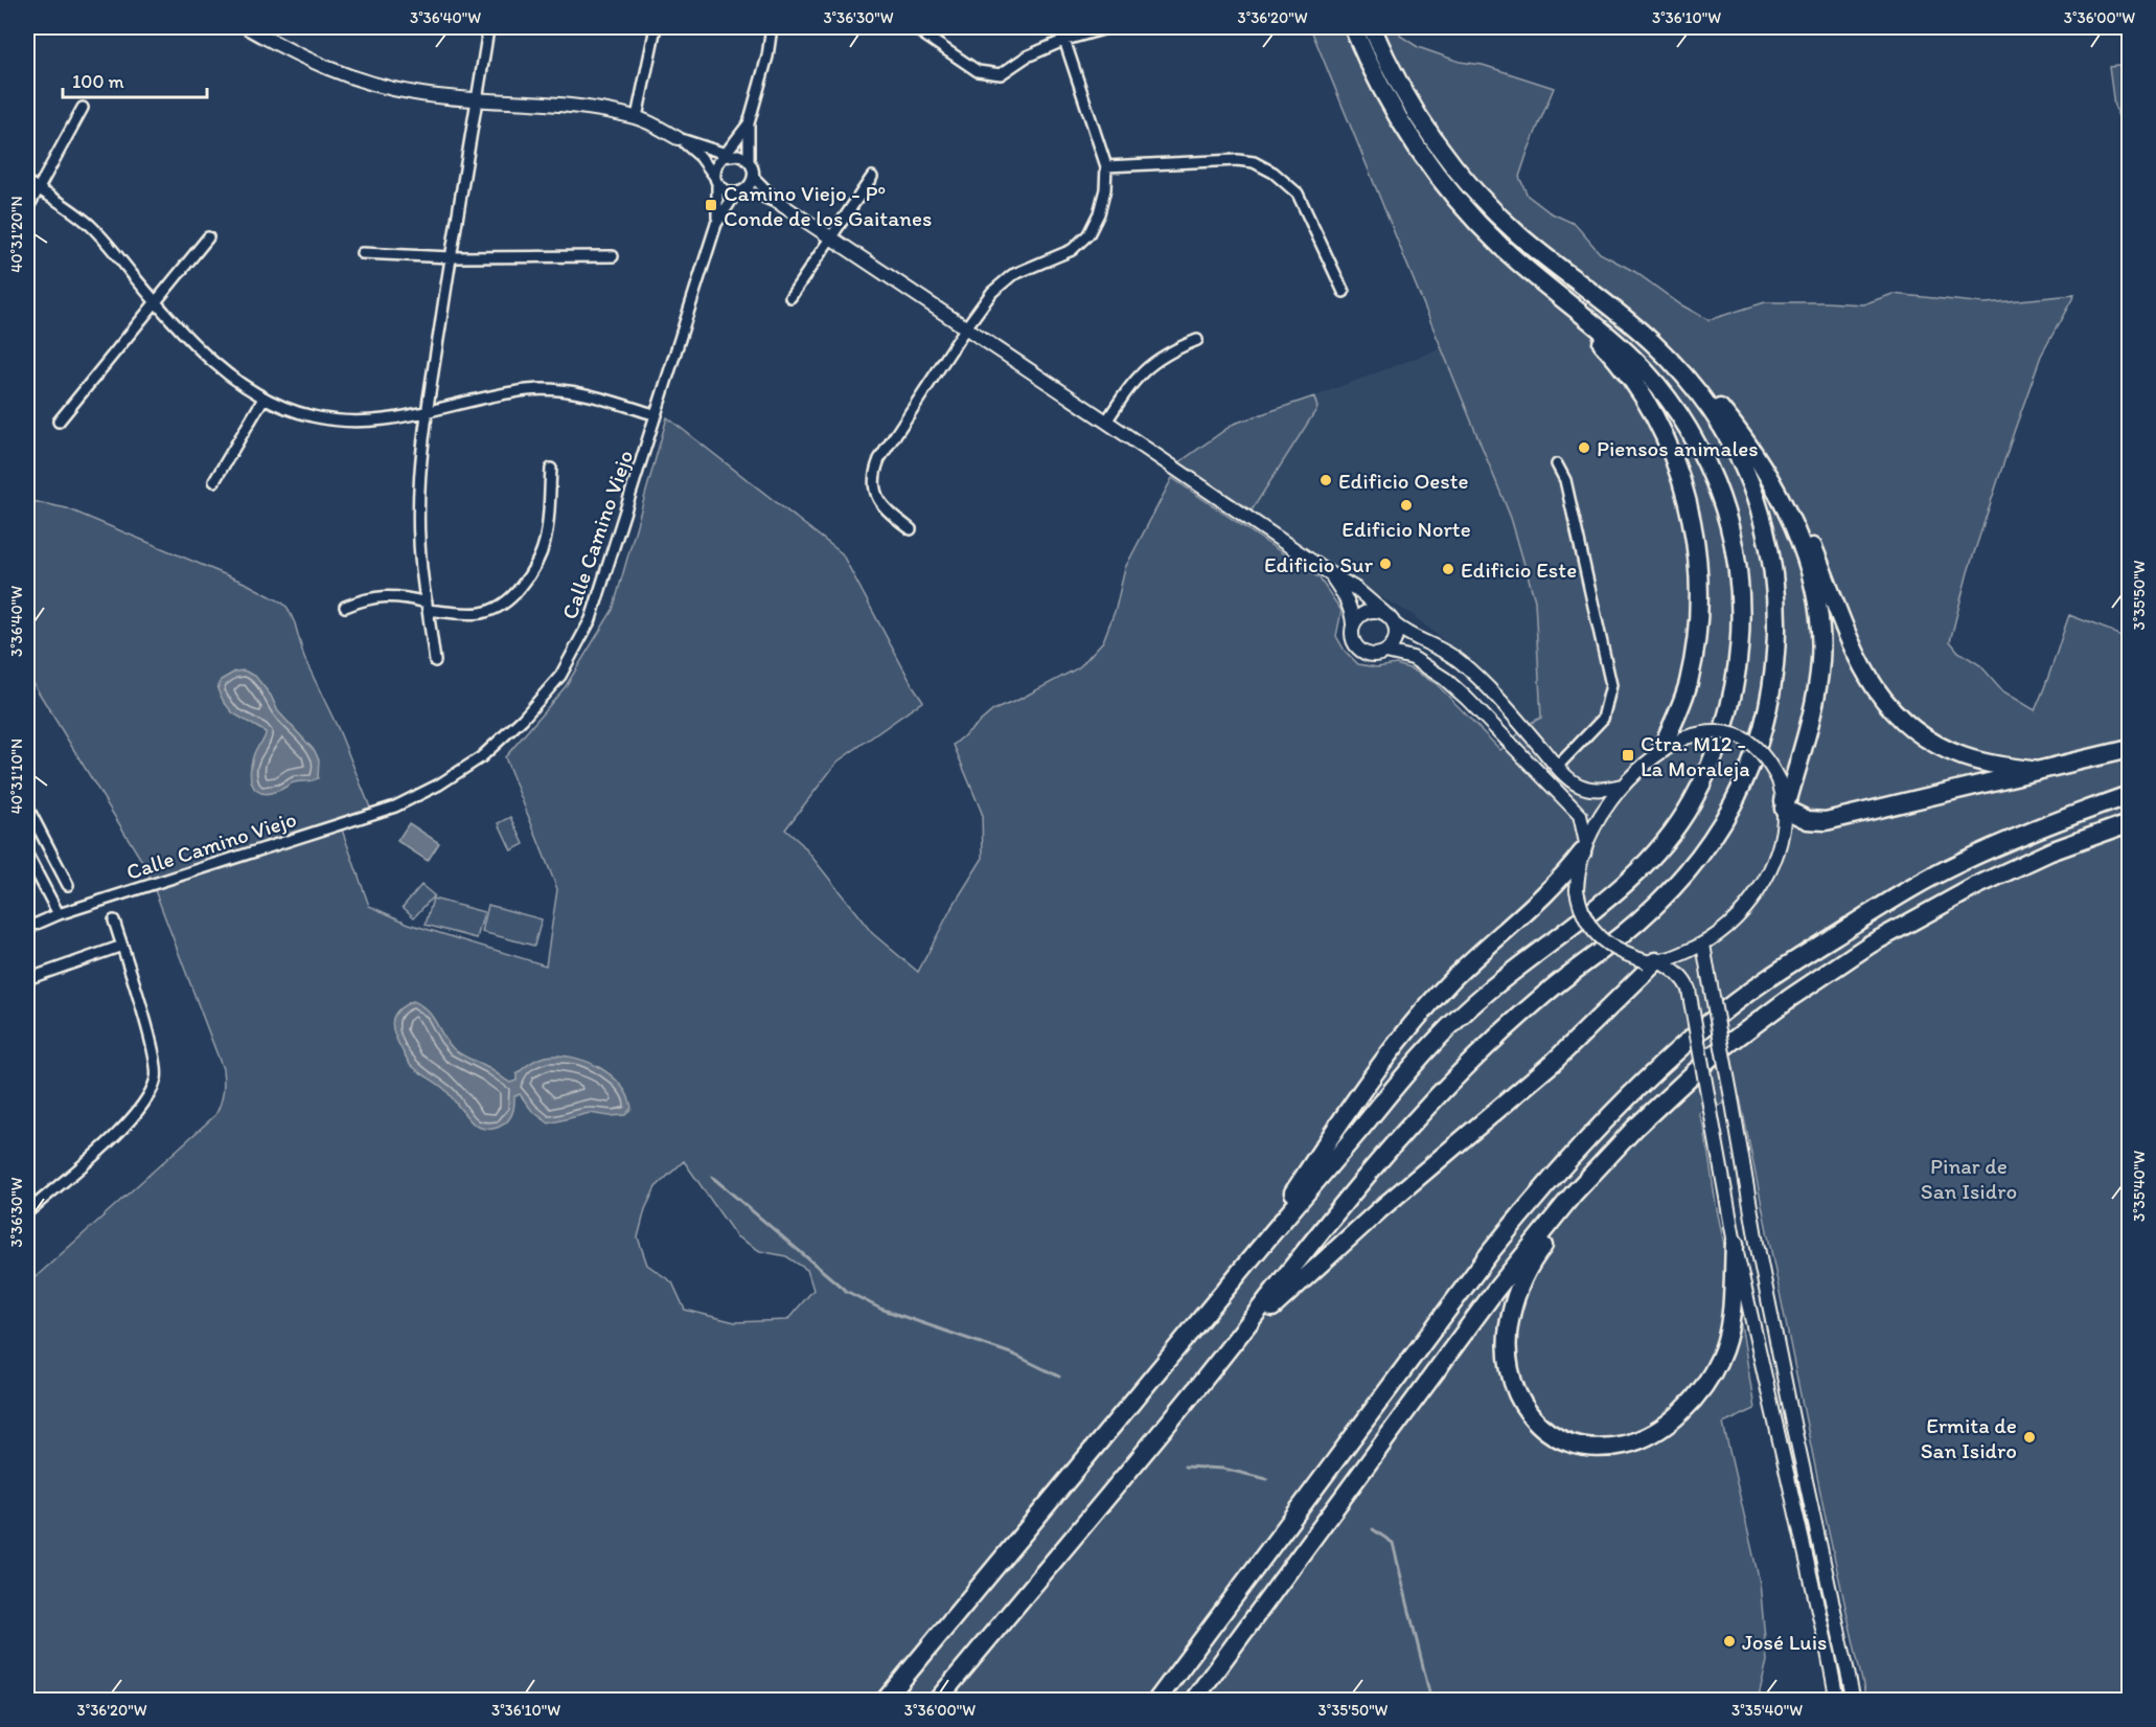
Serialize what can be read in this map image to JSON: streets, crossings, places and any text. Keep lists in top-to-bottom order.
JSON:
{
  "streets": {
    "street": ["Calle Camino Viejo"]
  },
  "parks": ["Pinar de San Isidro"],
  "places": {
    "transit": ["Camino Viejo - Pº Conde de los Gaitanes", "Ctra. M12 - La Moraleja"],
    "other": [
      "Piensos animales",
      "Edificio Oeste",
      "Edificio Norte",
      "Edificio Sur",
      "Edificio Este",
      "Ermita de San Isidro",
      "José Luis"
    ]
  },
  "scale_bar": "100 m",
  "coordinates": [
    "3°36'40\"W",
    "3°36'30\"W",
    "3°36'20\"W",
    "3°36'10\"W",
    "3°36'00\"W",
    "40°31'20\"N",
    "3°35'50\"W",
    "40°31'10\"N",
    "3°35'40\"W"
  ]
}
